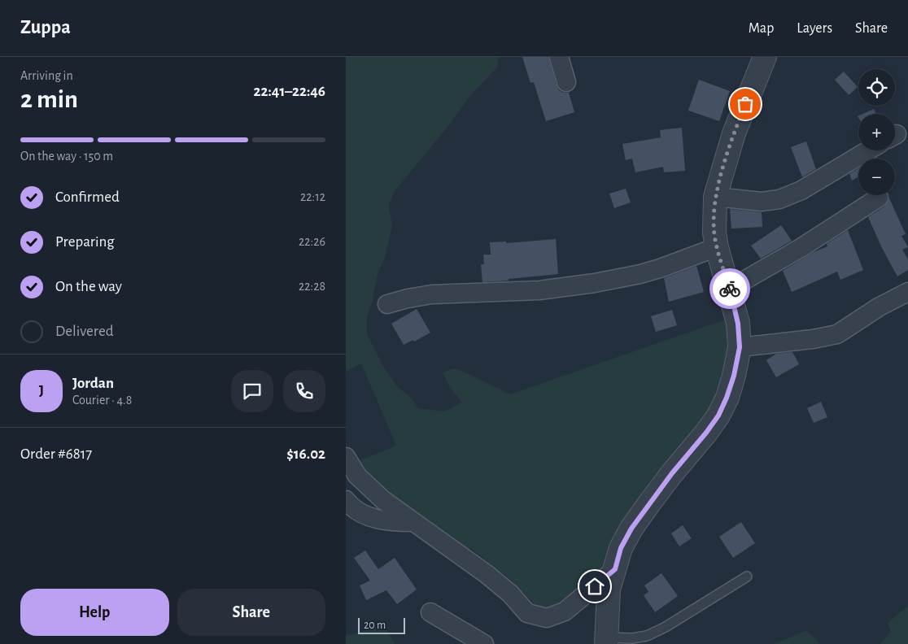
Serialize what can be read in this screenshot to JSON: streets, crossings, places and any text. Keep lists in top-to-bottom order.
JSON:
{
  "scale_bar": "20 m",
  "page": {
    "header": "Zuppa",
    "nav": ["Map", "Layers", "Share"],
    "heading": ["2 min", "Arriving in", "22:41–22:46"],
    "panel": [
      "Jordan",
      "Courier · 4.8",
      "Order #6817",
      "$16.02"
    ],
    "map_buttons": ["+", "−"],
    "bar": "On the way · 150 m",
    "list": [
      ["Confirmed", "22:12"],
      ["Preparing", "22:26"],
      ["On the way", "22:28"],
      "Delivered"
    ],
    "round": "J",
    "buttons": ["Help", "Share"],
    "scale": "20 m"
  }
}
